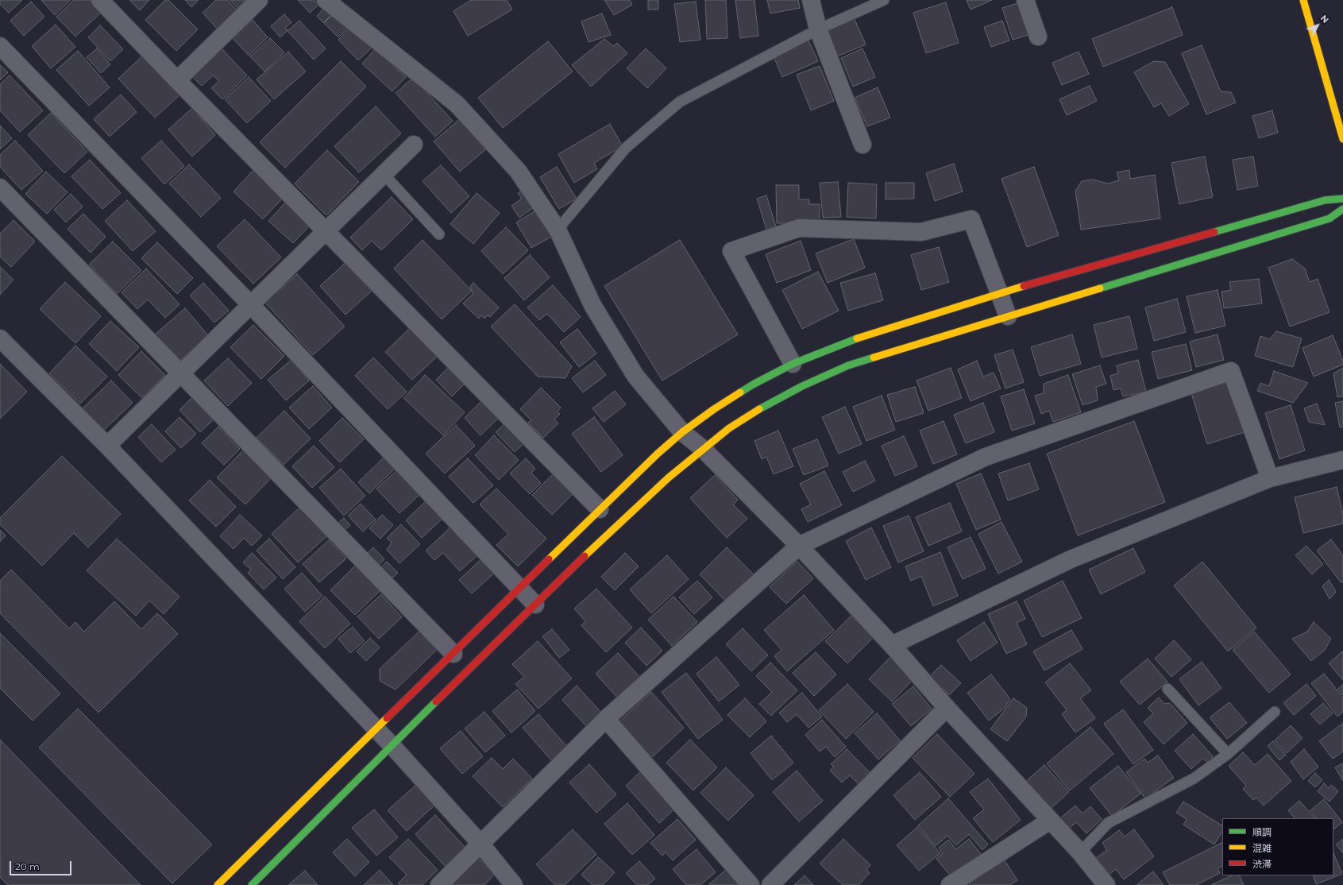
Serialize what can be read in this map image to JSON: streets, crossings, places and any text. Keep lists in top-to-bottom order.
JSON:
{
  "legend": ["順調", "混雑", "渋滞"],
  "scale_bar": "20 m",
  "north": "top right"
}
